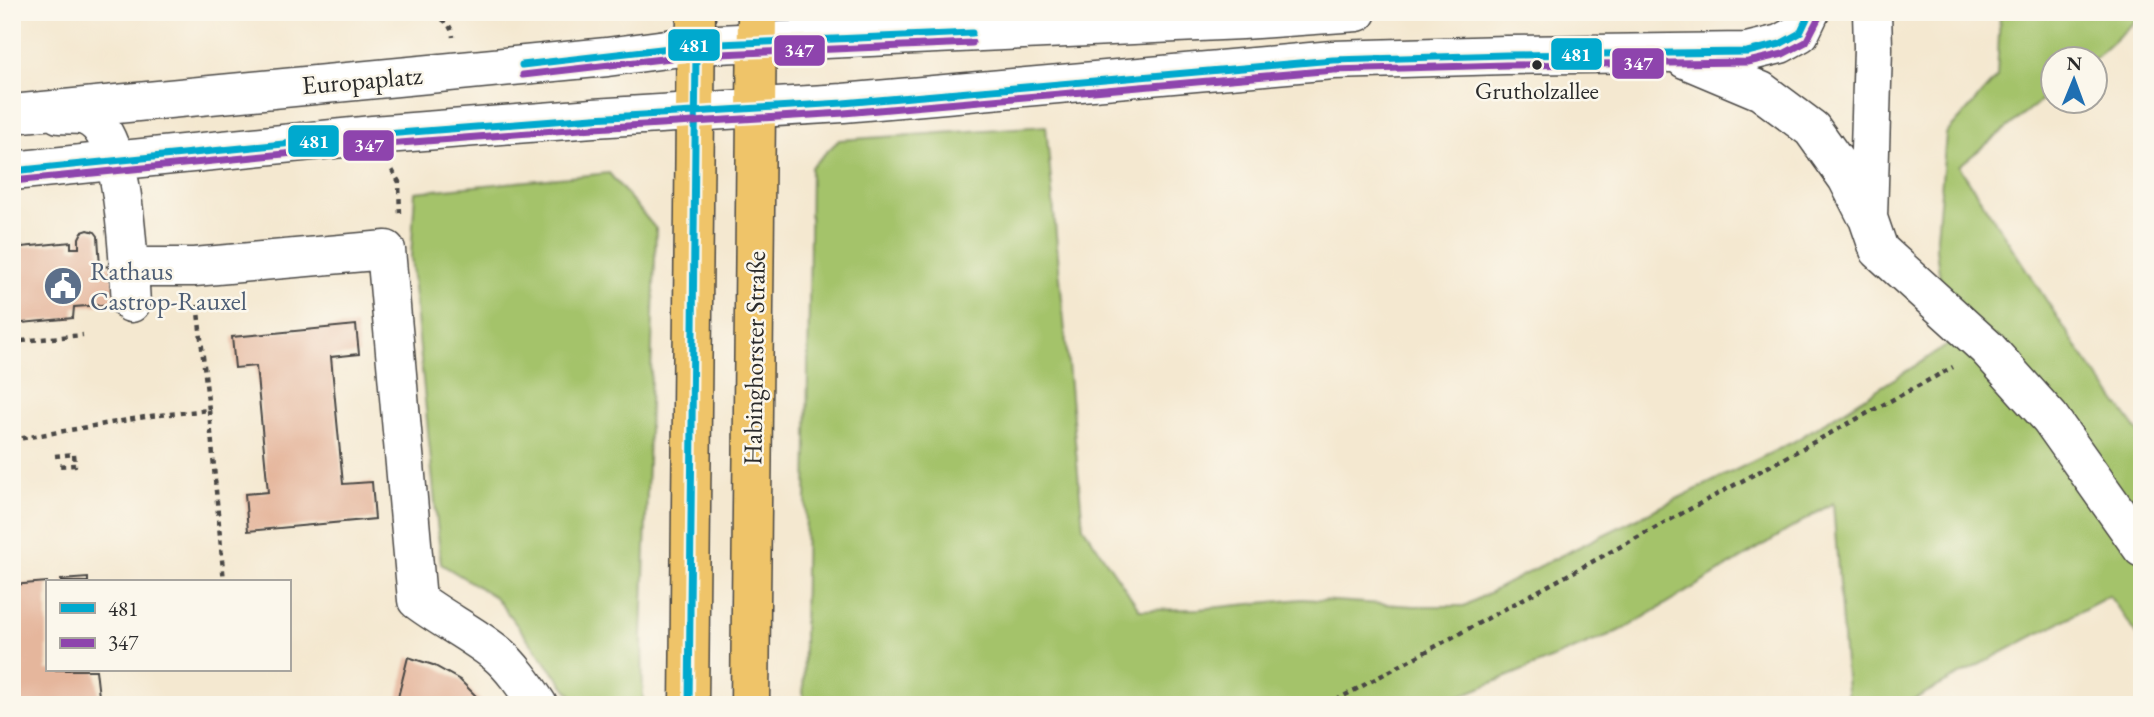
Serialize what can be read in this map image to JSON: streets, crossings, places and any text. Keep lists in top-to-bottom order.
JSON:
{
  "streets": {
    "main road": ["Habinghorster Straße"],
    "street": ["Europaplatz"]
  },
  "places": {
    "other": ["Grutholzallee"],
    "public building": ["Rathaus Castrop-Rauxel"]
  },
  "lines": ["transit line 481", "transit line 347"],
  "legend": ["481", "347"],
  "north": "top"
}
